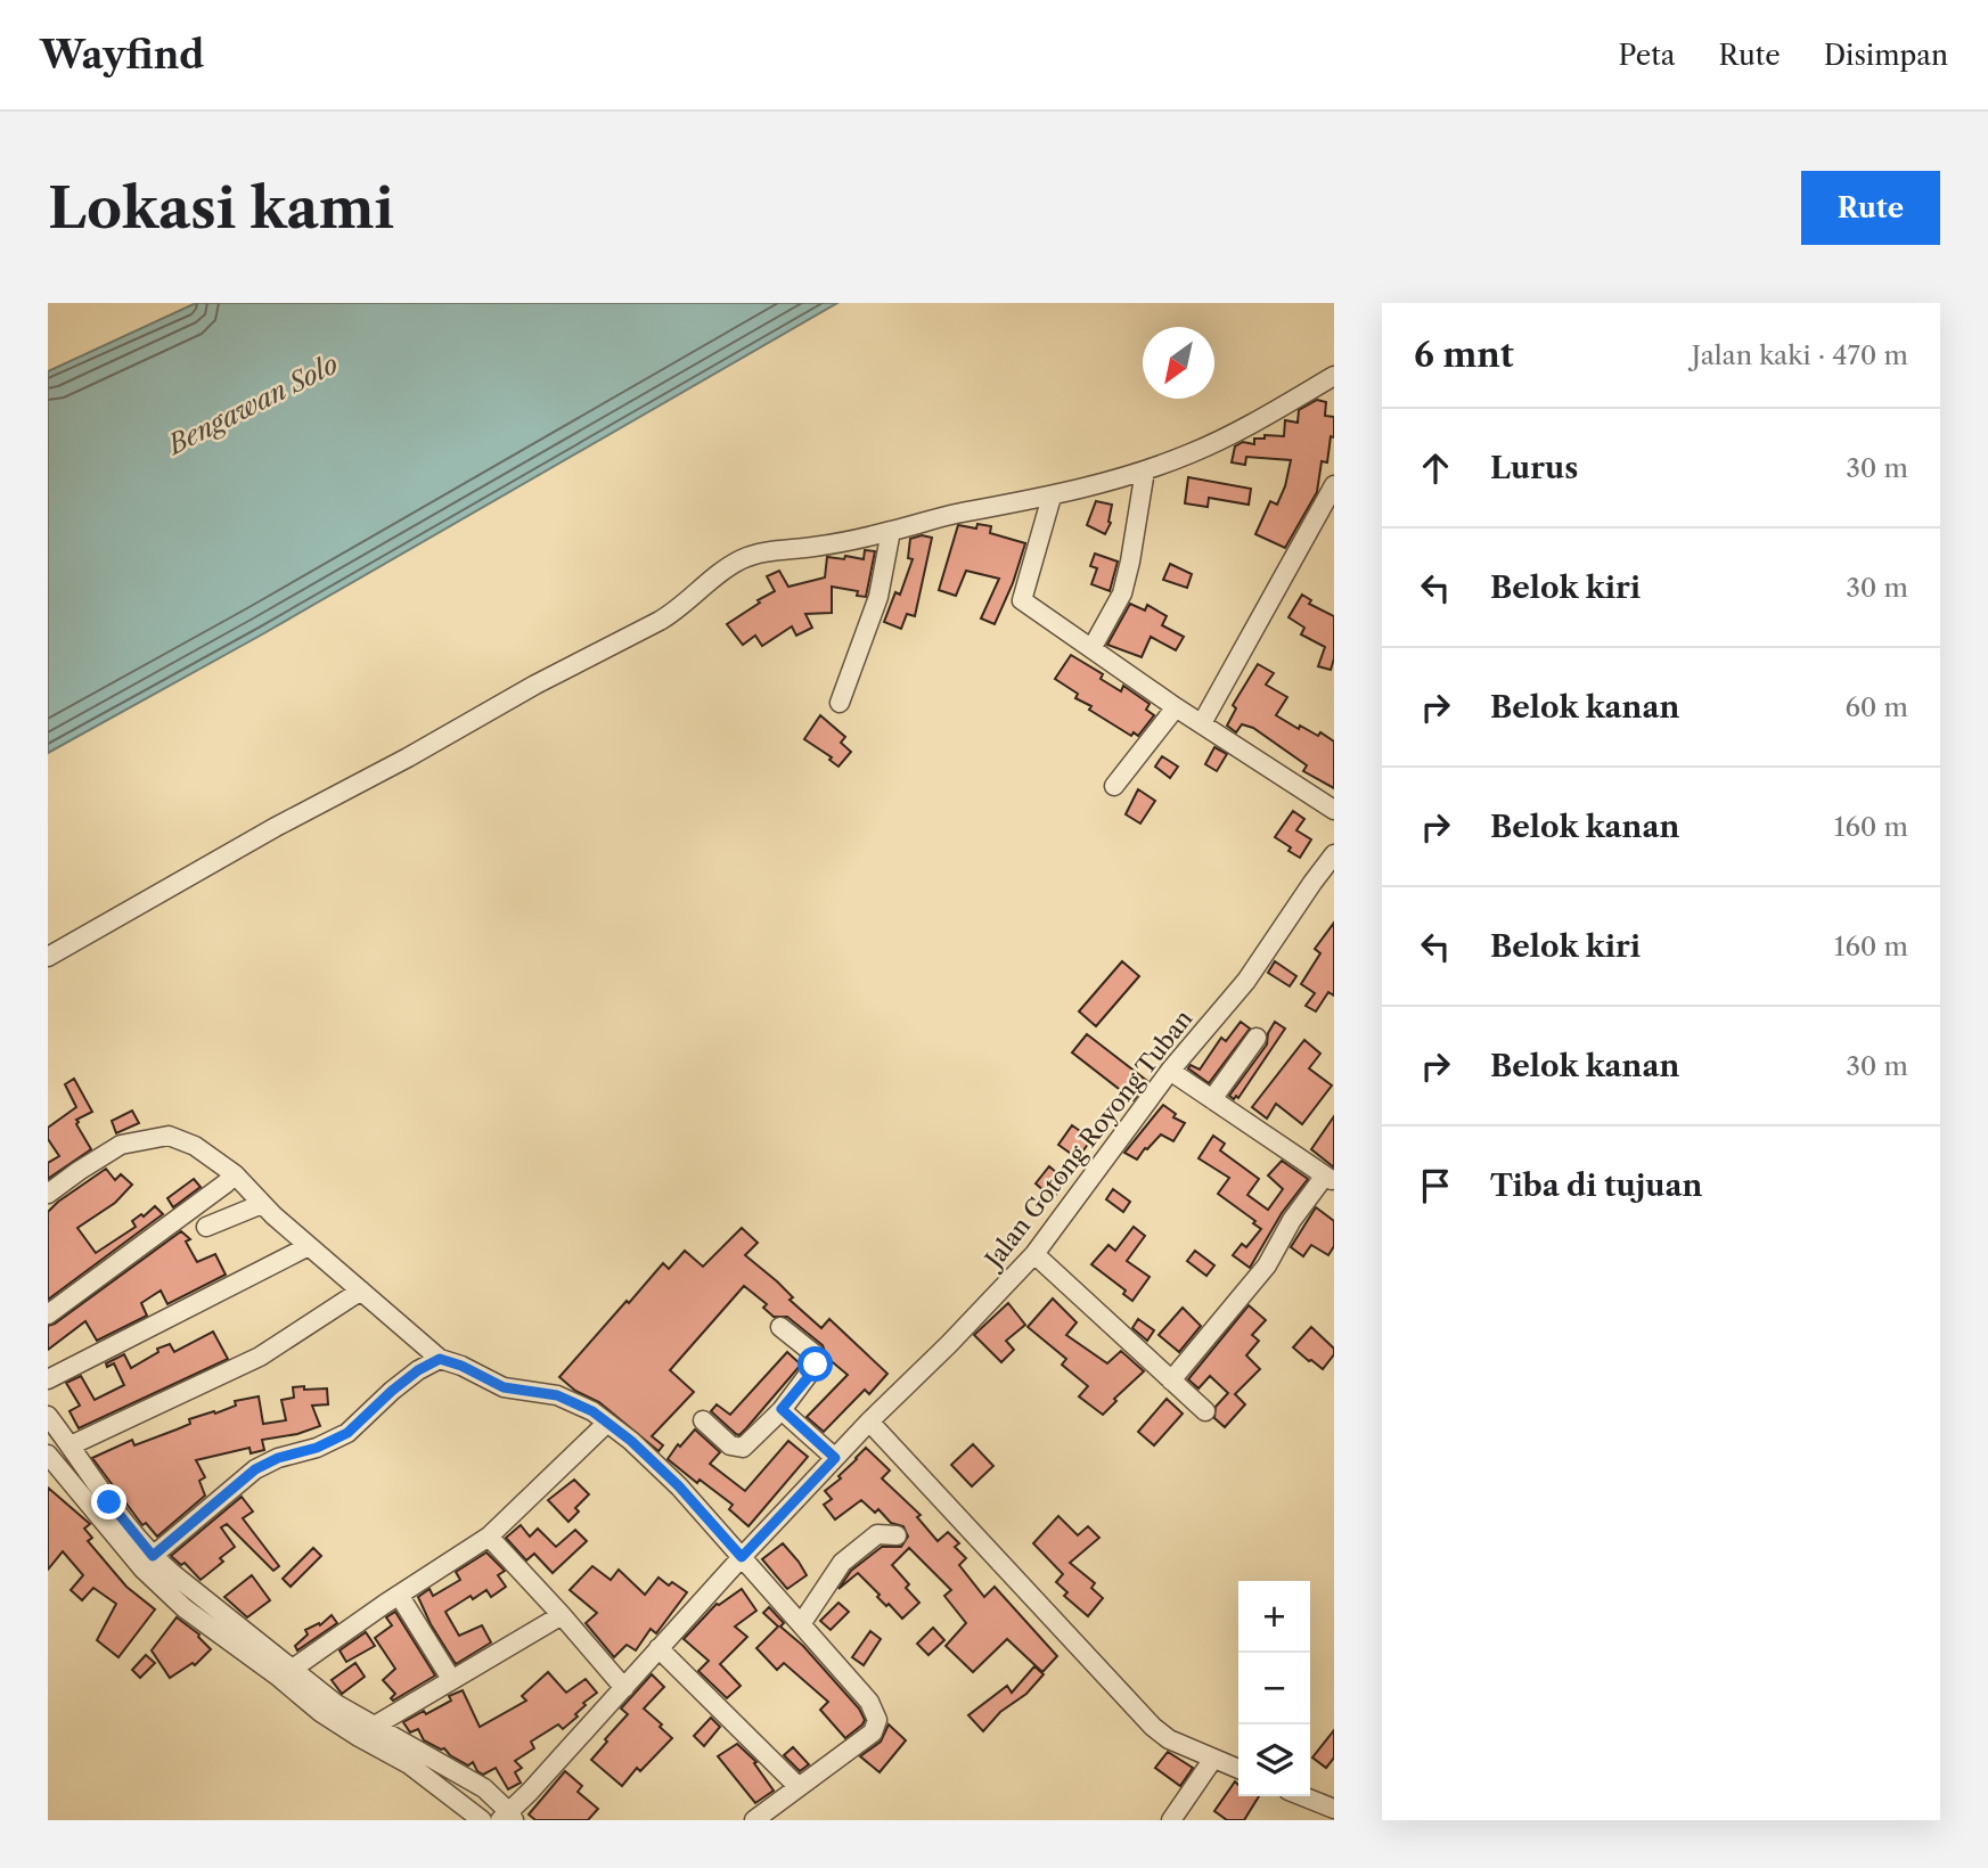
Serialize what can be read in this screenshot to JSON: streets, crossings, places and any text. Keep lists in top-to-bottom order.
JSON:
{
  "streets": {
    "street": ["Jalan Gotong Royong Tuban"]
  },
  "water": ["Bengawan Solo"],
  "north": "bottom left",
  "page": {
    "header": "Wayfind",
    "nav": ["Peta", "Rute", "Disimpan"],
    "buttons": "Rute",
    "title": "Lokasi kami",
    "heading": ["6 mnt", "Jalan kaki · 470 m"],
    "list": [
      ["Lurus", "30 m"],
      ["Belok kiri", "30 m"],
      ["Belok kanan", "60 m"],
      ["Belok kanan", "160 m"],
      ["Belok kiri", "160 m"],
      ["Belok kanan", "30 m"],
      "Tiba di tujuan"
    ],
    "map_buttons": ["+", "−"]
  }
}
